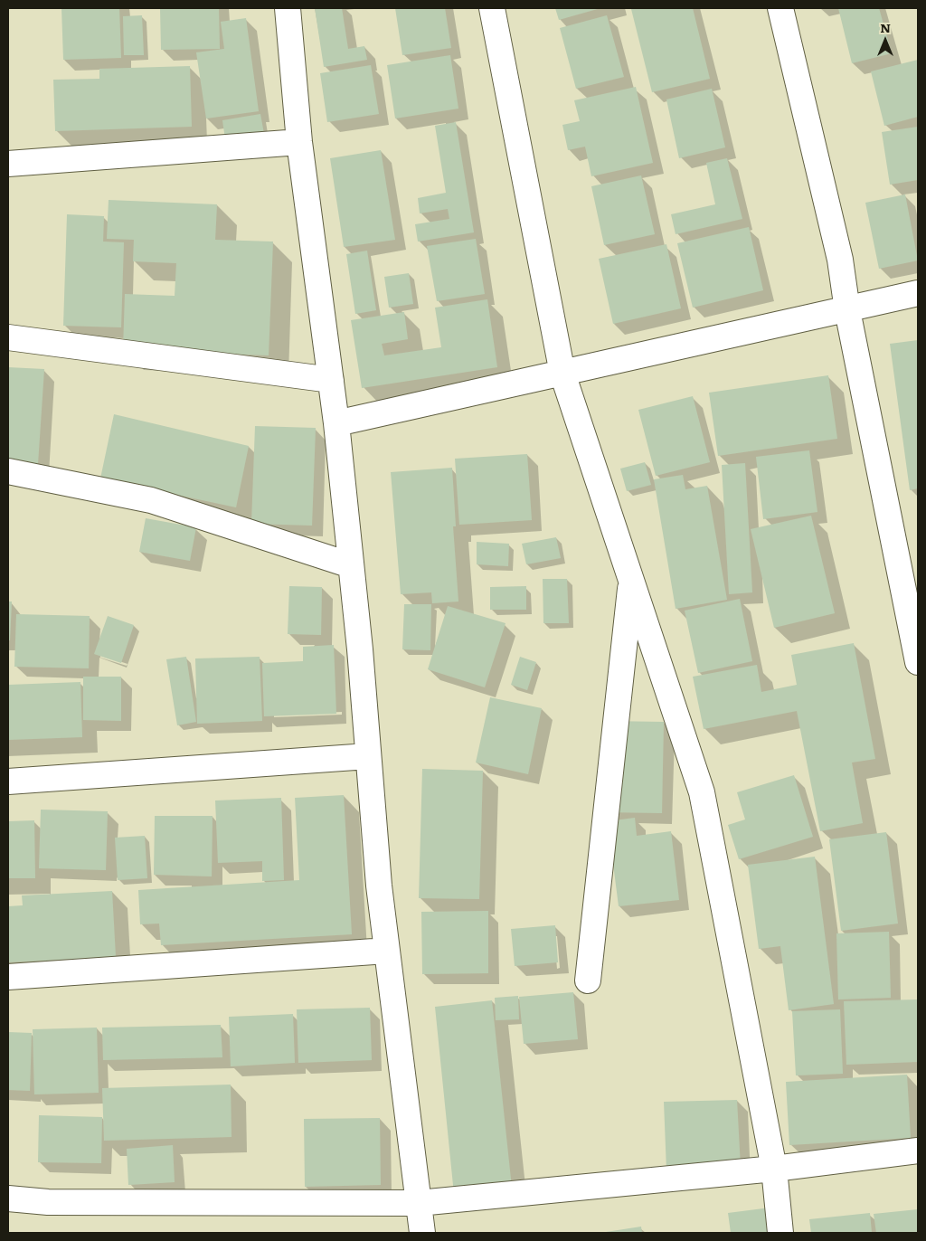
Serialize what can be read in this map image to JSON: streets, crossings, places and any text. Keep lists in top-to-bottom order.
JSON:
{
  "north": "top"
}
